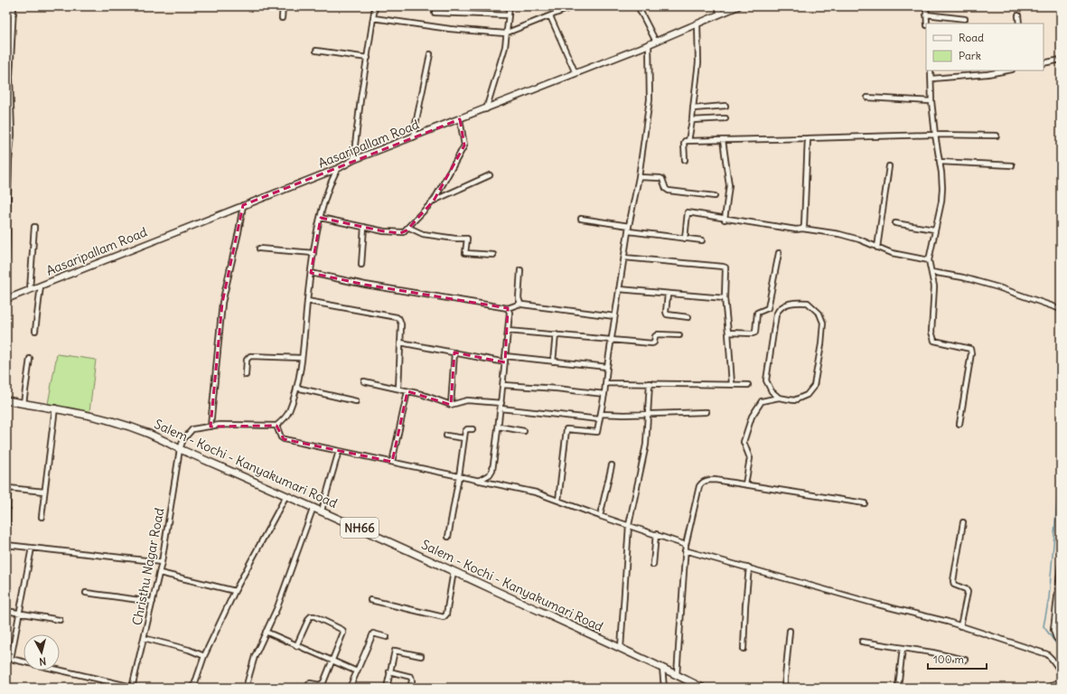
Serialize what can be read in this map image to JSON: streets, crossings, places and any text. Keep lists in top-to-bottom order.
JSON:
{
  "streets": {
    "highway": ["Salem - Kochi - Kanyakumari Road", "NH66"],
    "main road": ["Aasaripallam Road"],
    "street": ["Christhu Nagar Road"]
  },
  "crossings": [
    ["Salem - Kochi - Kanyakumari Road", "Christhu Nagar Road"]
  ],
  "legend": ["Road", "Park"],
  "scale_bar": "100 m",
  "north": "bottom"
}
